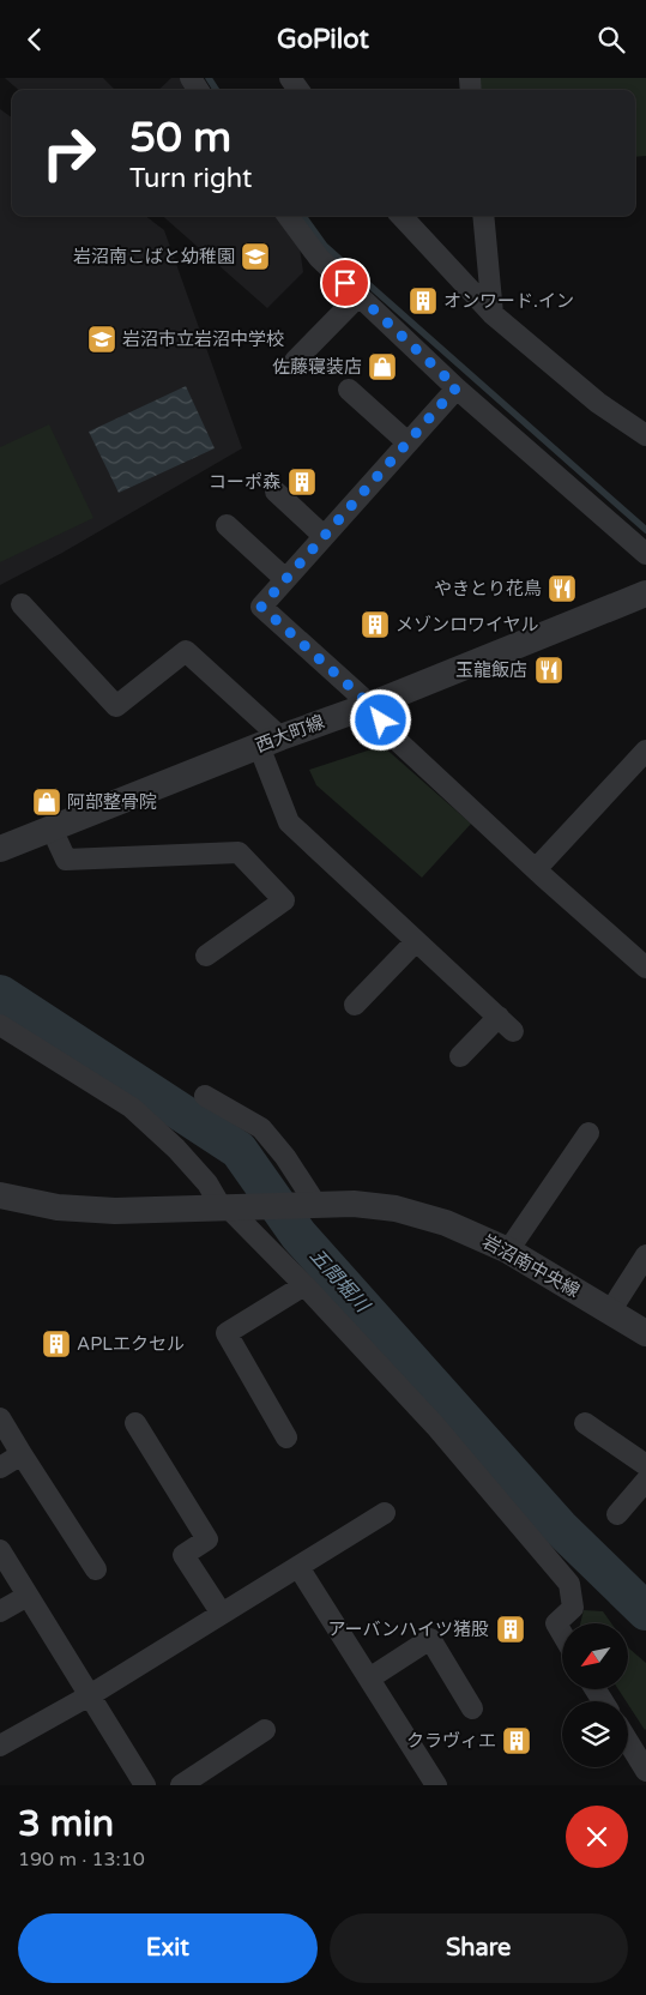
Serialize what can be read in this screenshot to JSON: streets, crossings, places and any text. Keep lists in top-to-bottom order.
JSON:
{
  "streets": {
    "street": ["西大町線", "岩沼南中央線"]
  },
  "water": ["五間堀川"],
  "places": {
    "school or university": ["岩沼南こばと幼稚園", "岩沼市立岩沼中学校"],
    "building": [
      "オンワード.イン",
      "コーポ森",
      "メゾンロワイヤル",
      "APLエクセル",
      "アーバンハイツ猪股",
      "クラヴィエ"
    ],
    "shop": ["佐藤寝装店", "阿部整骨院"],
    "restaurant": ["やきとり花鳥", "玉龍飯店"]
  },
  "north": "bottom left",
  "page": {
    "header": "GoPilot",
    "turn": ["50 m", "Turn right"],
    "heading": ["3 min", "190 m · 13:10"],
    "buttons": ["Exit", "Share"]
  }
}
